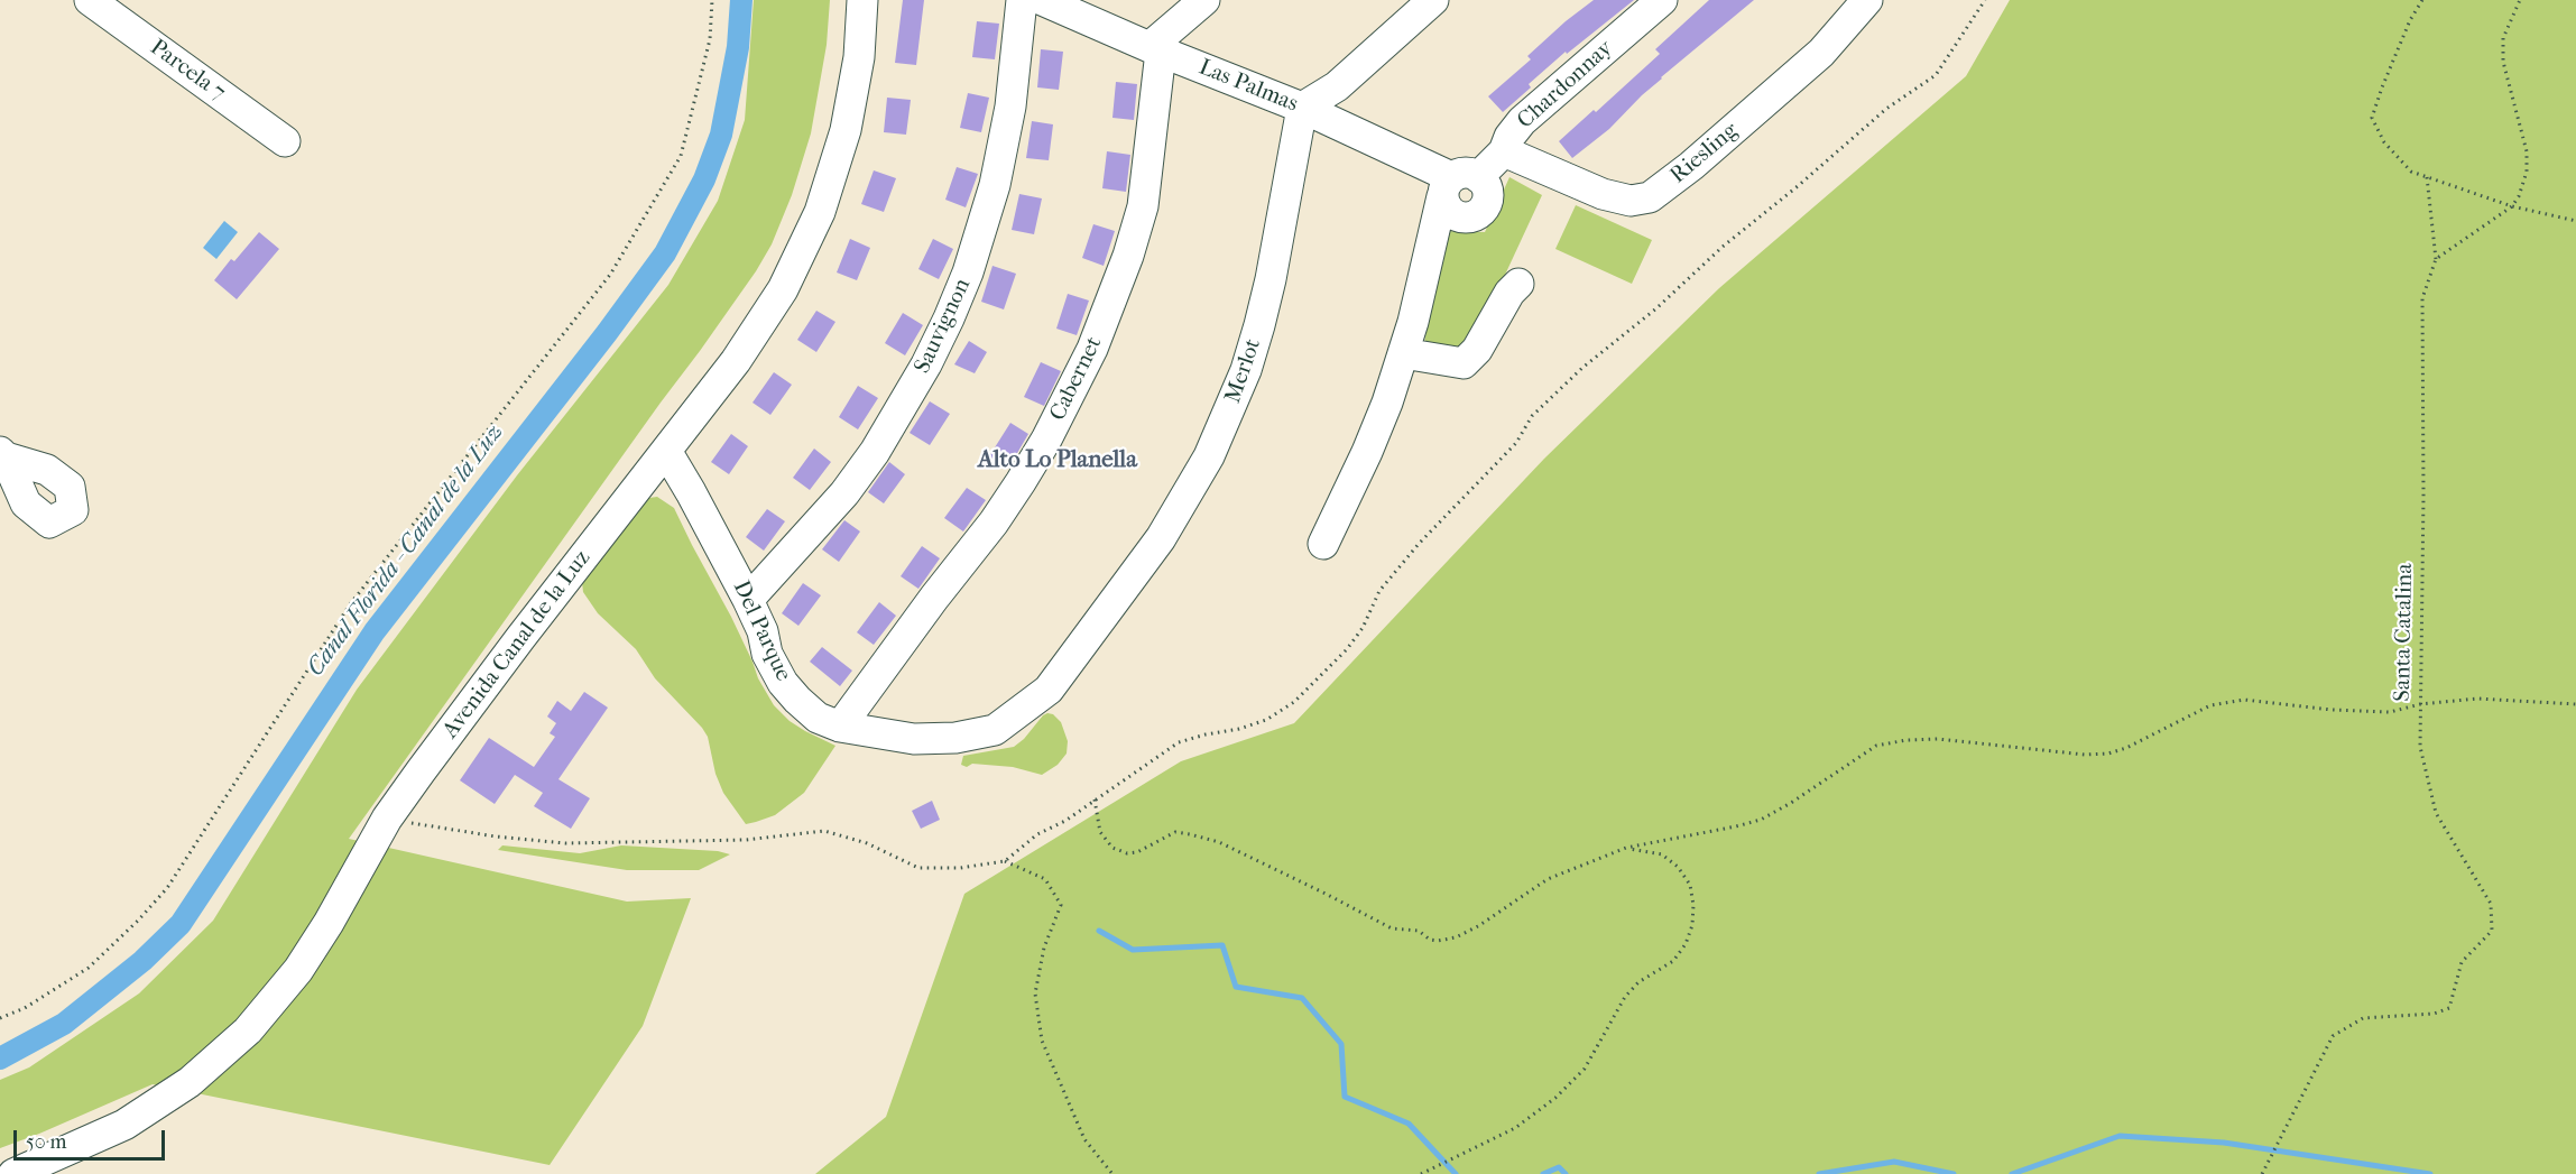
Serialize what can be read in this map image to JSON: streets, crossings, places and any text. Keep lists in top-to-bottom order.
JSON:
{
  "streets": {
    "street": [
      "Parcela 7",
      "Chardonnay",
      "Las Palmas",
      "Riesling",
      "Sauvignon",
      "Merlot",
      "Cabernet",
      "Del Parque",
      "Avenida Canal de la Luz"
    ],
    "path": ["Santa Catalina"]
  },
  "crossings": [
    ["Chardonnay", "Las Palmas"],
    ["Chardonnay", "Riesling"],
    ["Las Palmas", "Merlot"],
    ["Las Palmas", "Cabernet"],
    ["Sauvignon", "Del Parque"],
    ["Merlot", "Del Parque"],
    ["Cabernet", "Del Parque"],
    ["Del Parque", "Avenida Canal de la Luz"]
  ],
  "districts": ["Alto Lo Planella"],
  "water": ["Canal Florida - Canal de la Luz"],
  "scale_bar": "50 m"
}
